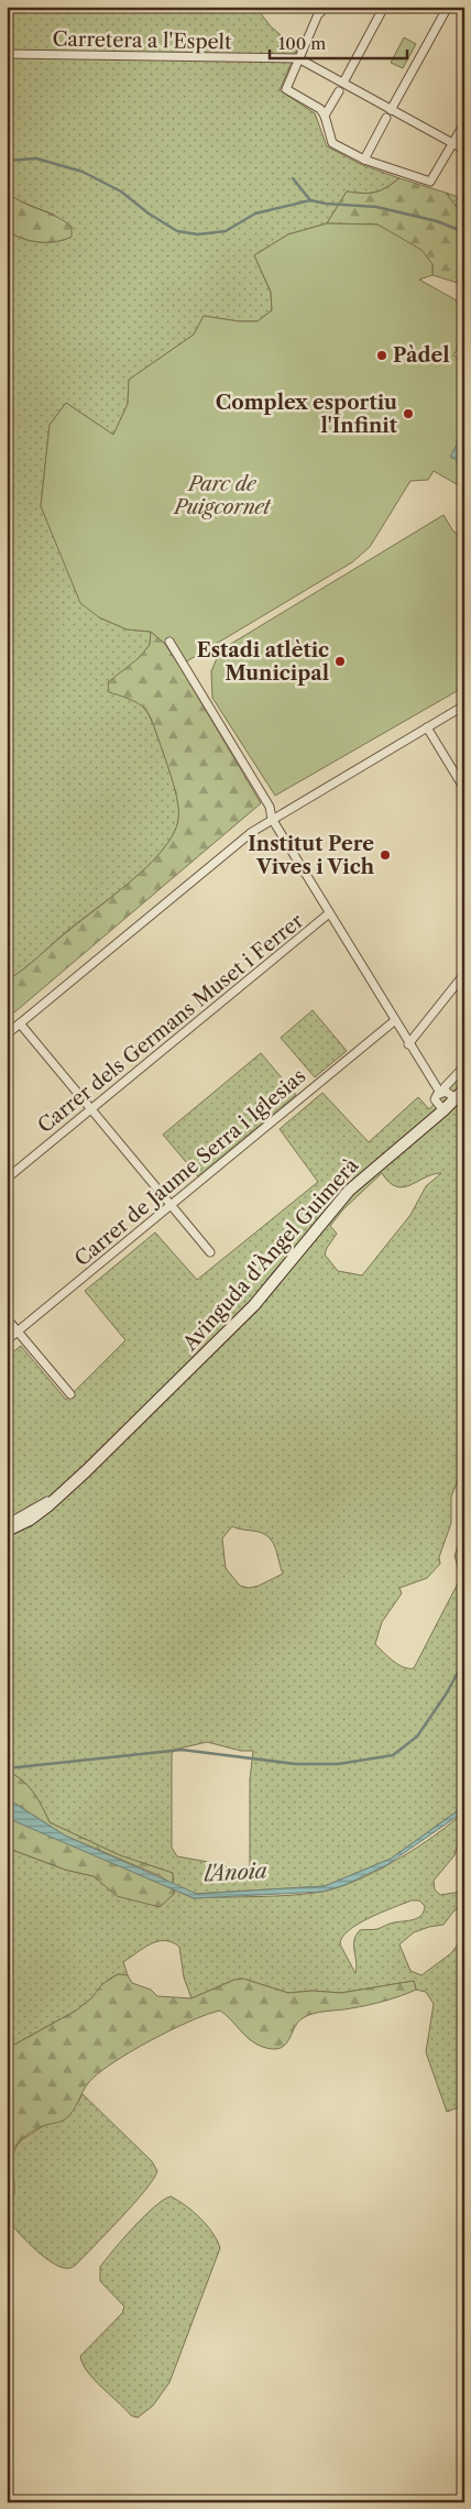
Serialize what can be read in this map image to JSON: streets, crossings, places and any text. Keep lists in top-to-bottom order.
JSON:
{
  "streets": {
    "street": [
      "Carretera a l'Espelt",
      "Carrer dels Germans Muset i Ferrer",
      "Carrer de Jaume Serra i Iglesias",
      "Avinguda d'Àngel Guimerà"
    ]
  },
  "water": ["l'Anoia"],
  "parks": ["Parc de Puigcornet"],
  "places": [
    "Pàdel",
    "Complex esportiu l'Infinit",
    "Estadi atlètic Municipal",
    "Institut Pere Vives i Vich"
  ],
  "scale_bar": "100 m"
}
